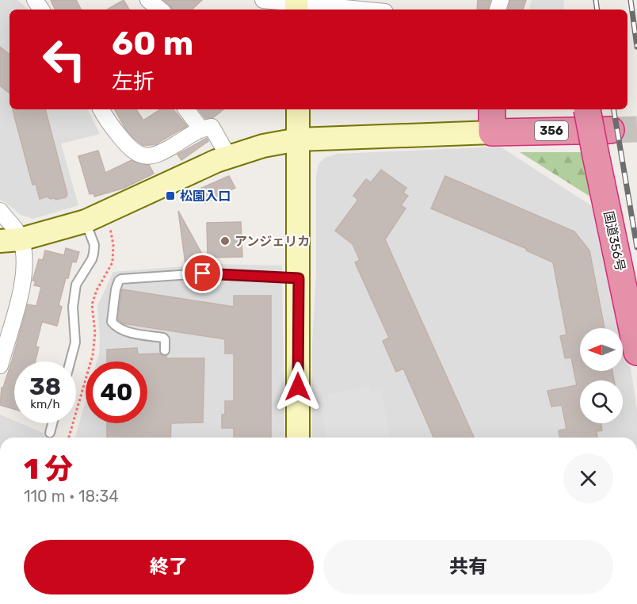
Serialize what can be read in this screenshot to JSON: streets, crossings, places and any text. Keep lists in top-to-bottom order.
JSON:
{
  "streets": {
    "highway": ["356", "国道356号"]
  },
  "places": {
    "transit": ["松園入口"],
    "other": ["アンジェリカ"]
  },
  "north": "left",
  "page": {
    "turn": ["60 m", "左折"],
    "speed": "38 km/h",
    "limit": "40",
    "heading": ["1 分", "110 m · 18:34"],
    "buttons": ["終了", "共有"]
  }
}
